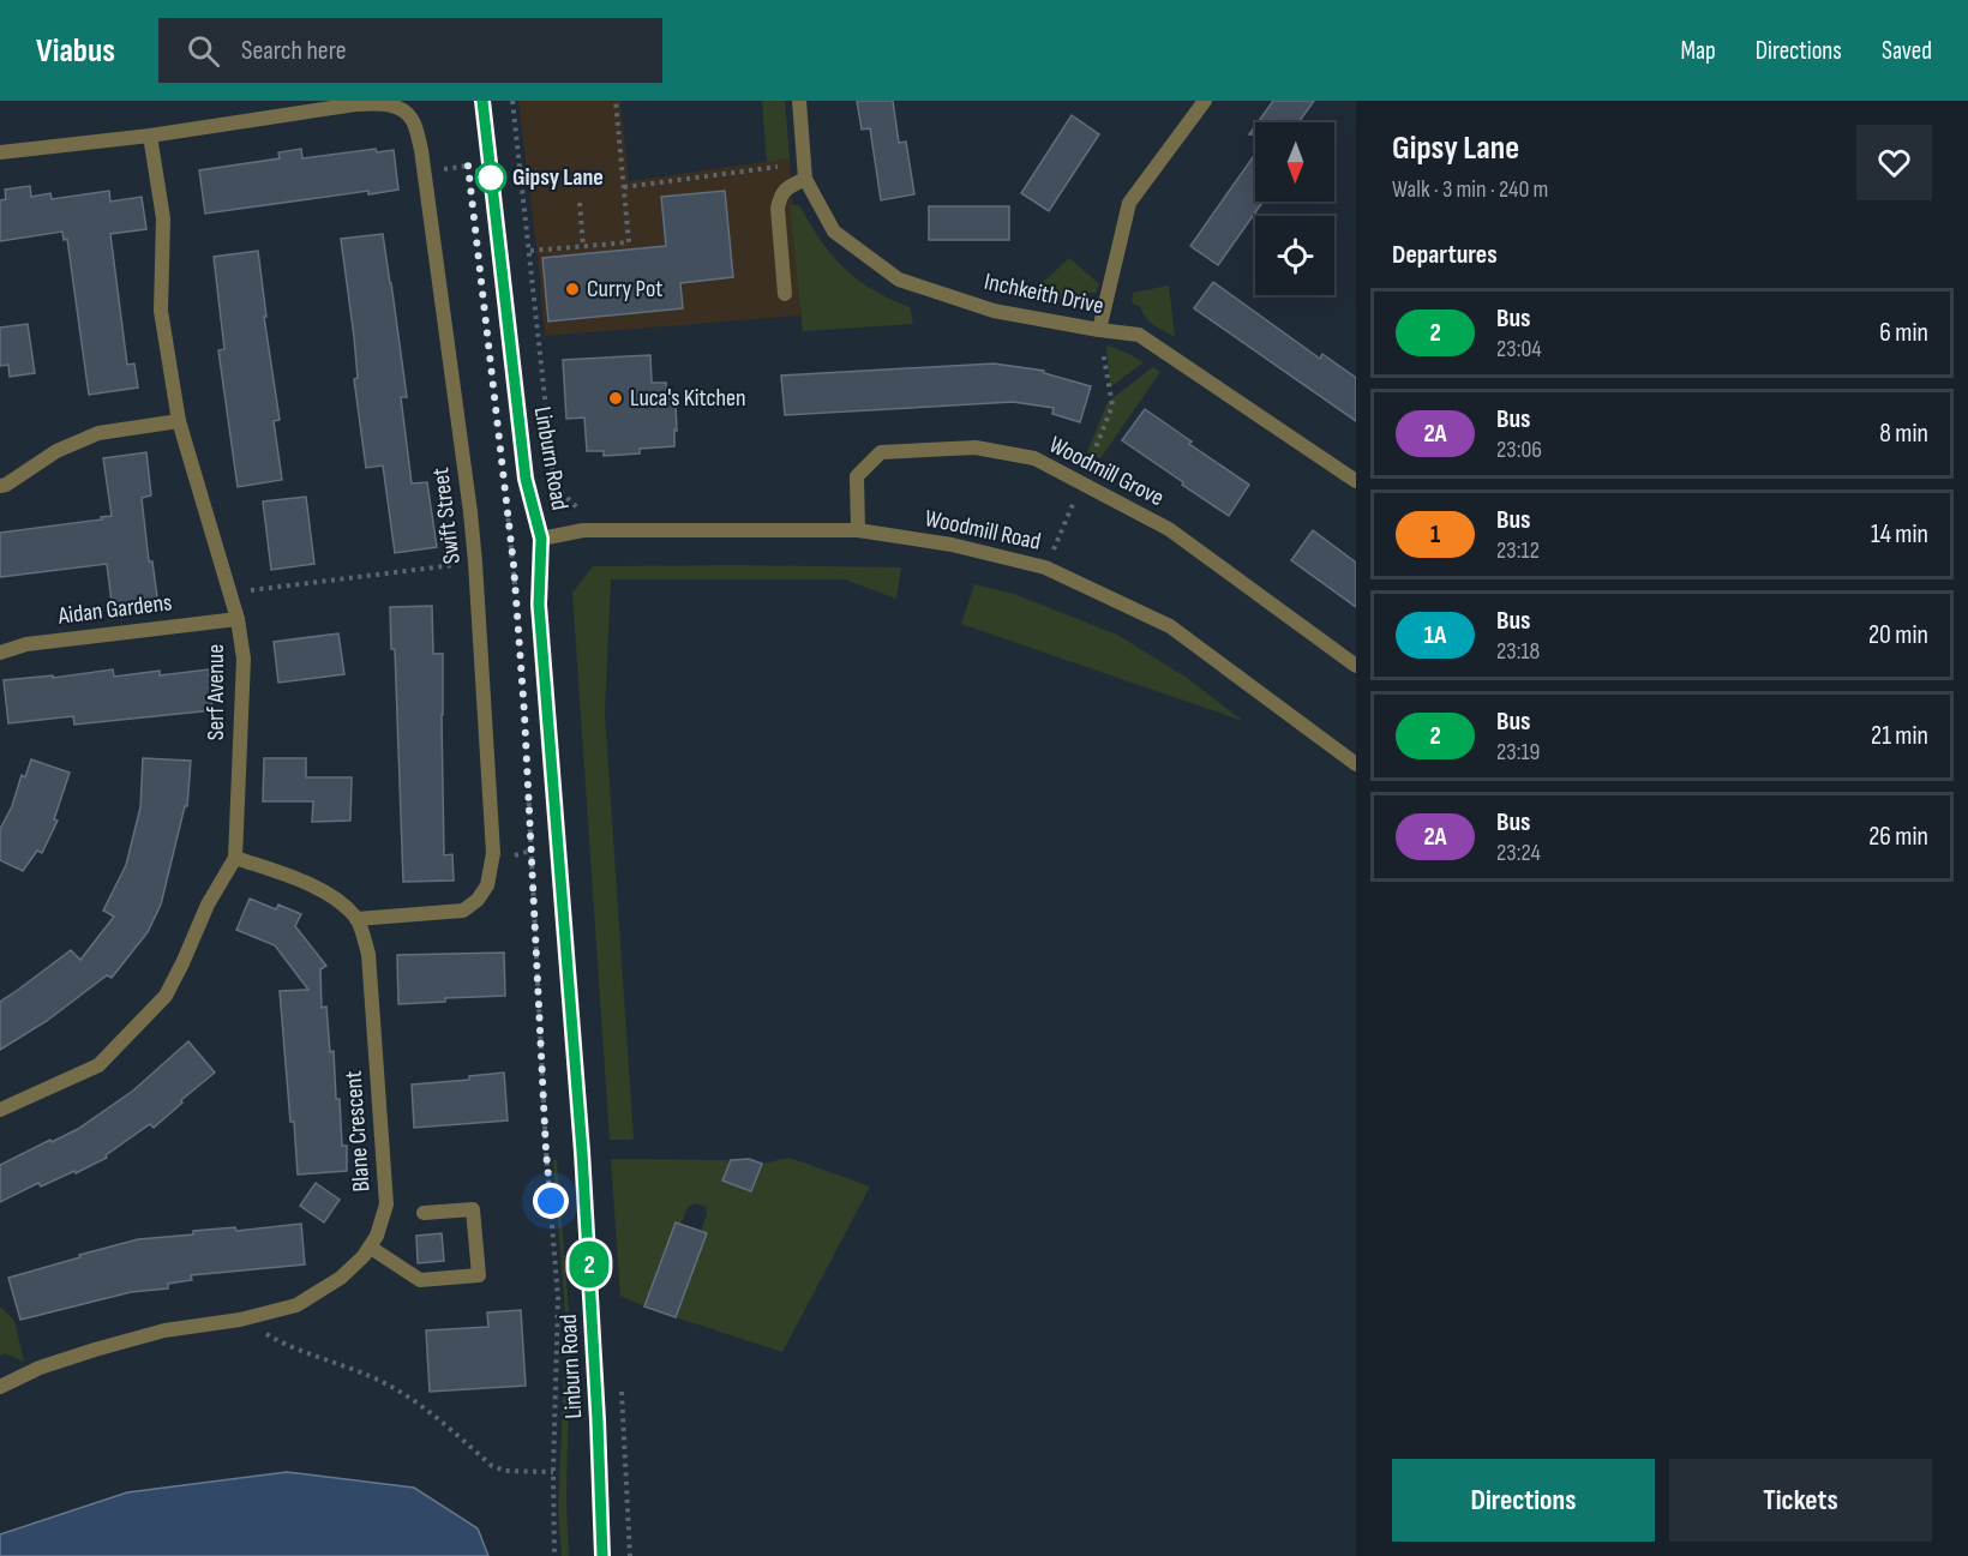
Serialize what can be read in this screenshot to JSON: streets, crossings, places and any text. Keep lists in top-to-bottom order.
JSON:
{
  "streets": {
    "street": [
      "Inchkeith Drive",
      "Linburn Road",
      "Woodmill Grove",
      "Swift Street",
      "Woodmill Road",
      "Aidan Gardens",
      "Serf Avenue",
      "Blane Crescent"
    ]
  },
  "crossings": [
    ["Linburn Road", "Woodmill Road"],
    ["Woodmill Grove", "Woodmill Road"],
    ["Swift Street", "Serf Avenue"],
    ["Swift Street", "Blane Crescent"],
    ["Aidan Gardens", "Serf Avenue"],
    ["Serf Avenue", "Blane Crescent"]
  ],
  "places": ["Gipsy Lane", "Curry Pot", "Luca's Kitchen"],
  "lines": ["bus line 2"],
  "north": "bottom",
  "page": {
    "header": "Viabus",
    "search": "Search here",
    "nav": ["Map", "Directions", "Saved"],
    "on_map": "2",
    "heading": [
      ["Gipsy Lane", "Walk · 3 min · 240 m"],
      "Departures"
    ],
    "list": [
      {
        "mark": "2",
        "name": "Bus",
        "note": "23:04",
        "value": "6 min"
      },
      {
        "mark": "2A",
        "name": "Bus",
        "note": "23:06",
        "value": "8 min"
      },
      {
        "mark": "1",
        "name": "Bus",
        "note": "23:12",
        "value": "14 min"
      },
      {
        "mark": "1A",
        "name": "Bus",
        "note": "23:18",
        "value": "20 min"
      },
      {
        "mark": "2",
        "name": "Bus",
        "note": "23:19",
        "value": "21 min"
      },
      {
        "mark": "2A",
        "name": "Bus",
        "note": "23:24",
        "value": "26 min"
      }
    ],
    "buttons": ["Directions", "Tickets"]
  }
}
